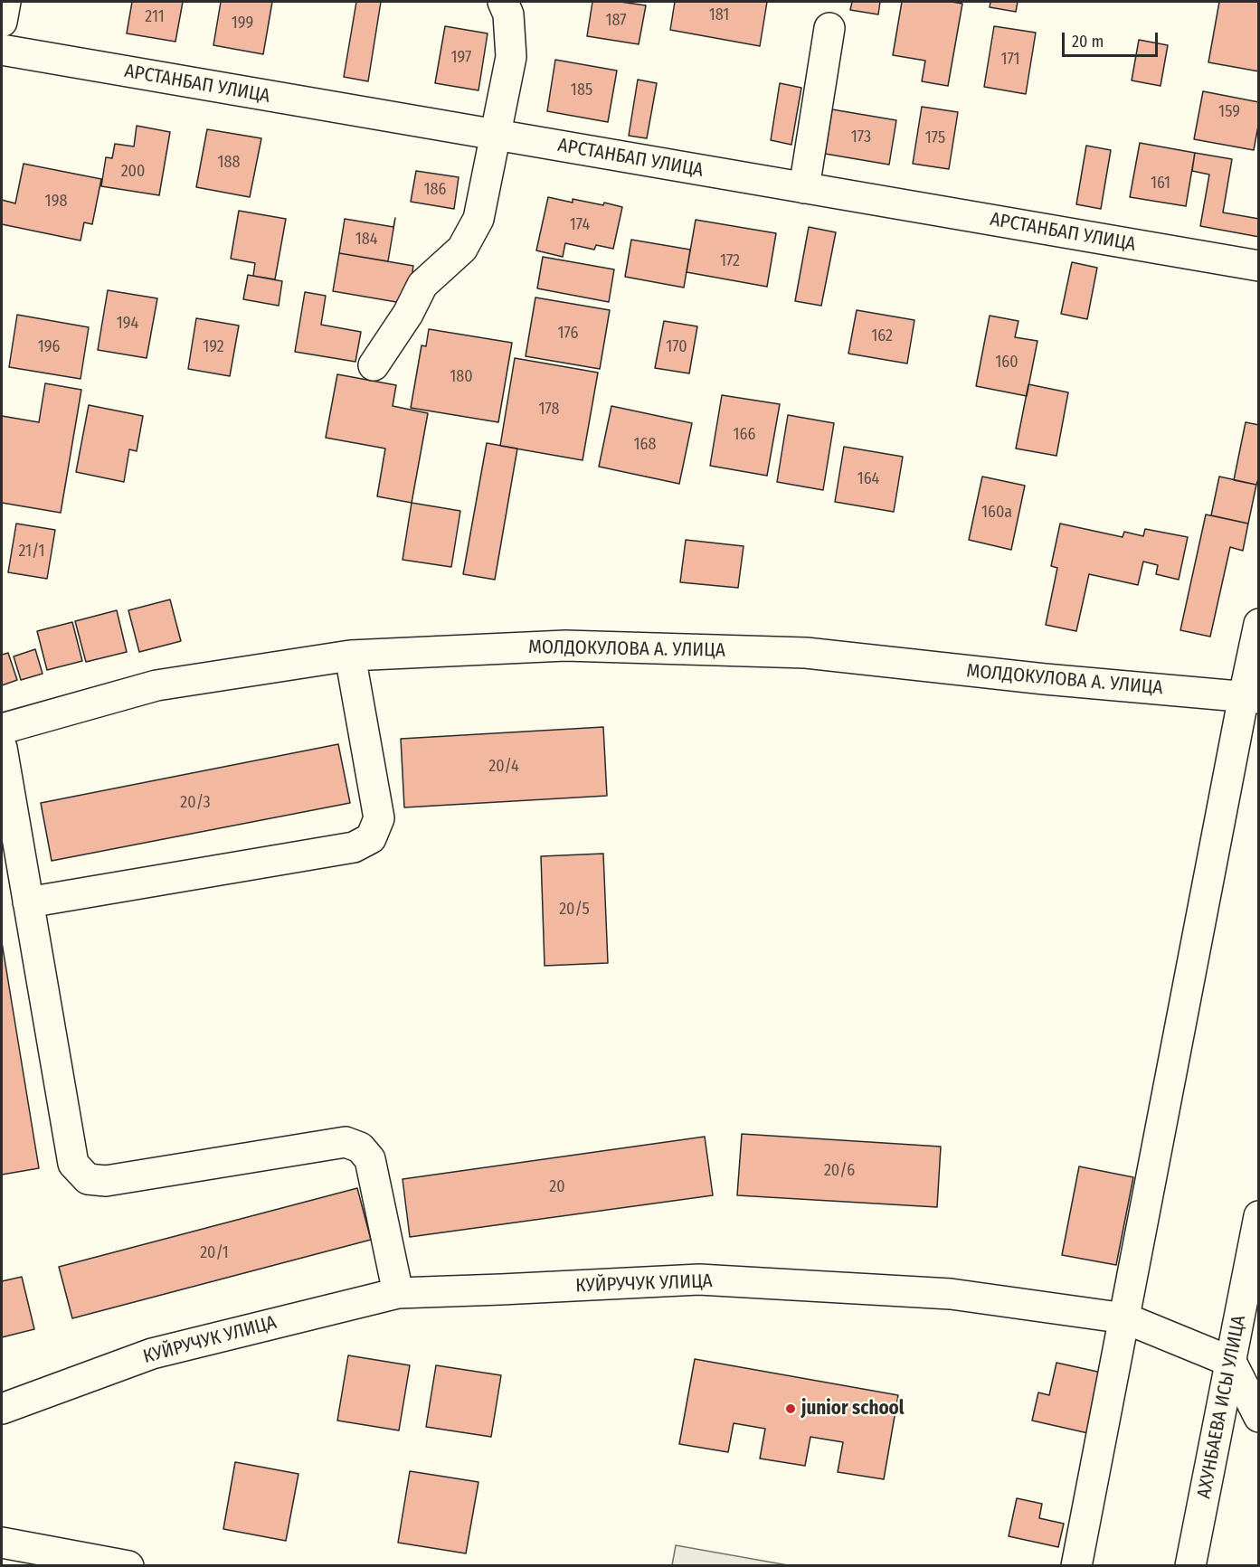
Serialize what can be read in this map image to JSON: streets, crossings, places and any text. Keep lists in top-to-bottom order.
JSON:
{
  "streets": {
    "street": [
      "АРСТАНБАП УЛИЦА",
      "МОЛДОКУЛОВА А. УЛИЦА",
      "КУЙРУЧУК УЛИЦА",
      "АХУНБАЕВА ИСЫ УЛИЦА"
    ]
  },
  "crossings": [
    ["КУЙРУЧУК УЛИЦА", "АХУНБАЕВА ИСЫ УЛИЦА"]
  ],
  "places": ["junior school"],
  "house_numbers": [
    "181",
    "211",
    "187",
    "199",
    "197",
    "171",
    "185",
    "159",
    "173",
    "175",
    "188",
    "200",
    "161",
    "186",
    "198",
    "174",
    "184",
    "172",
    "194",
    "176",
    "162",
    "196",
    "192",
    "170",
    "160",
    "180",
    "178",
    "166",
    "168",
    "164",
    "160а",
    "21/1",
    "20/4",
    "20/3",
    "20/5",
    "20/6",
    "20",
    "20/1"
  ],
  "scale_bar": "20 m"
}
